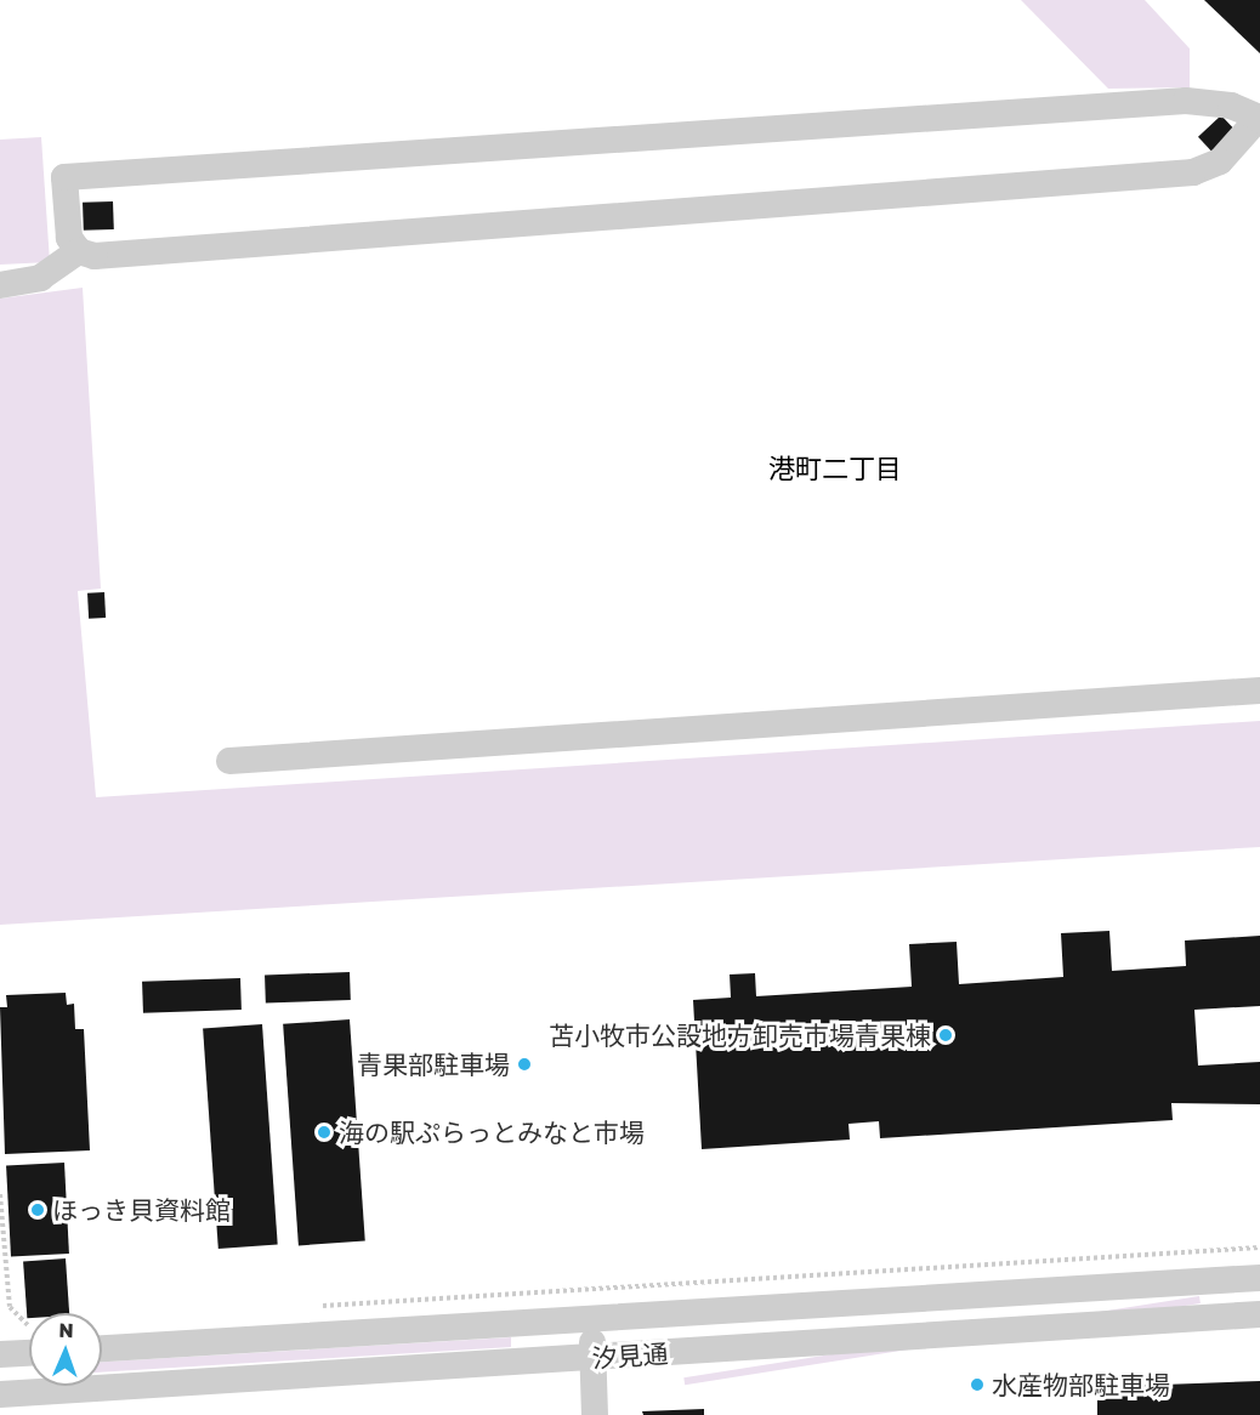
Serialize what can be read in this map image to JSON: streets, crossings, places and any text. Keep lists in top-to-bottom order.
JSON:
{
  "streets": {
    "street": ["汐見通"]
  },
  "districts": ["港町二丁目"],
  "places": [
    "苫小牧市公設地方卸売市場青果棟",
    "青果部駐車場",
    "海の駅ぷらっとみなと市場",
    "ほっき貝資料館",
    "水産物部駐車場"
  ],
  "north": "top"
}
